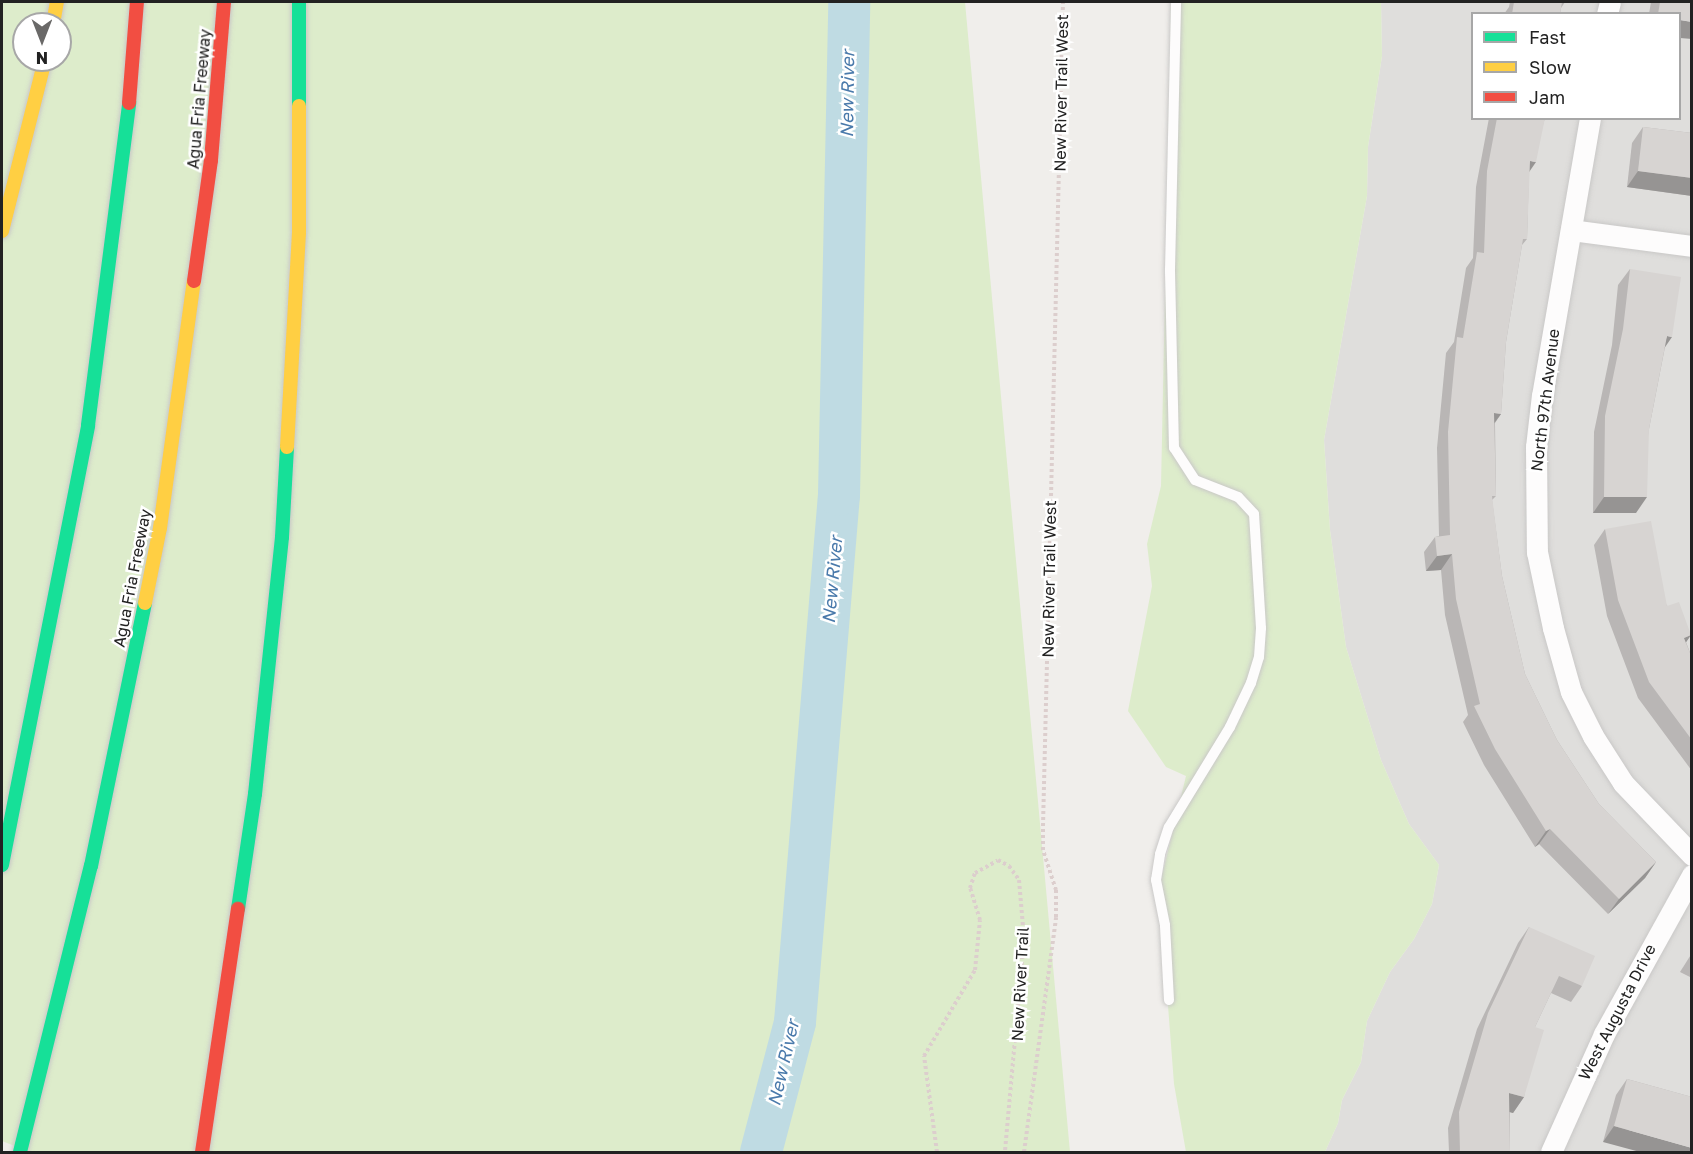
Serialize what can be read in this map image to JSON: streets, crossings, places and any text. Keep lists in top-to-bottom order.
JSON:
{
  "streets": {
    "highway": ["Agua Fria Freeway"],
    "street": ["North 97th Avenue", "West Augusta Drive"],
    "path": ["New River Trail West", "New River Trail"]
  },
  "water": ["New River"],
  "legend": ["Fast", "Slow", "Jam"],
  "north": "bottom"
}
